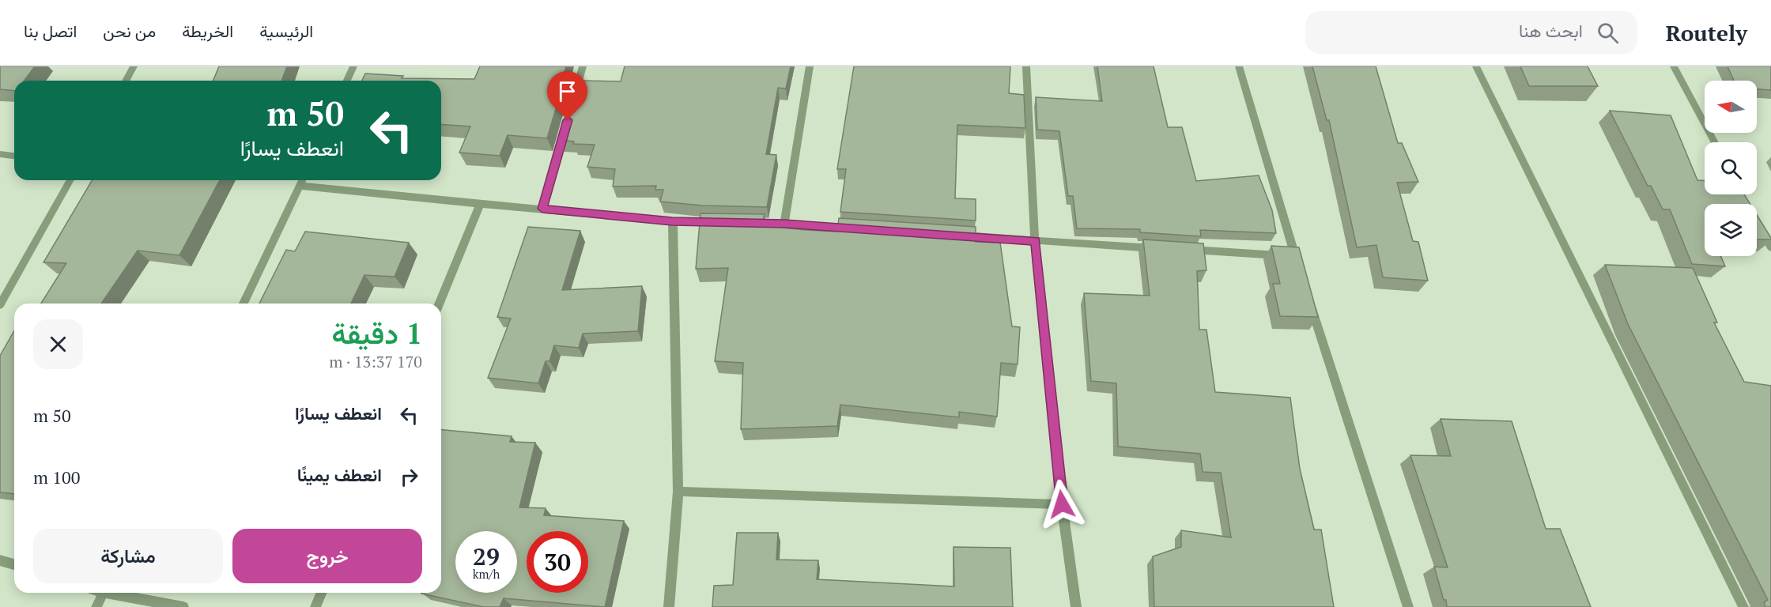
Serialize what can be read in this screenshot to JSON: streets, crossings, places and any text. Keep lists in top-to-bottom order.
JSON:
{
  "north": "left",
  "page": {
    "header": "Routely",
    "search": "ابحث هنا",
    "nav": [
      "الرئيسية",
      "الخريطة",
      "من نحن",
      "اتصل بنا"
    ],
    "turn": ["50 m", "انعطف يسارًا"],
    "heading": ["1 دقيقة", "170 m · 13:37"],
    "list": [
      {
        "name": "انعطف يسارًا",
        "value": "50 m"
      },
      {
        "name": "انعطف يمينًا",
        "value": "100 m"
      }
    ],
    "buttons": ["خروج", "مشاركة"],
    "speed": "29 km/h",
    "limit": "30"
  }
}
